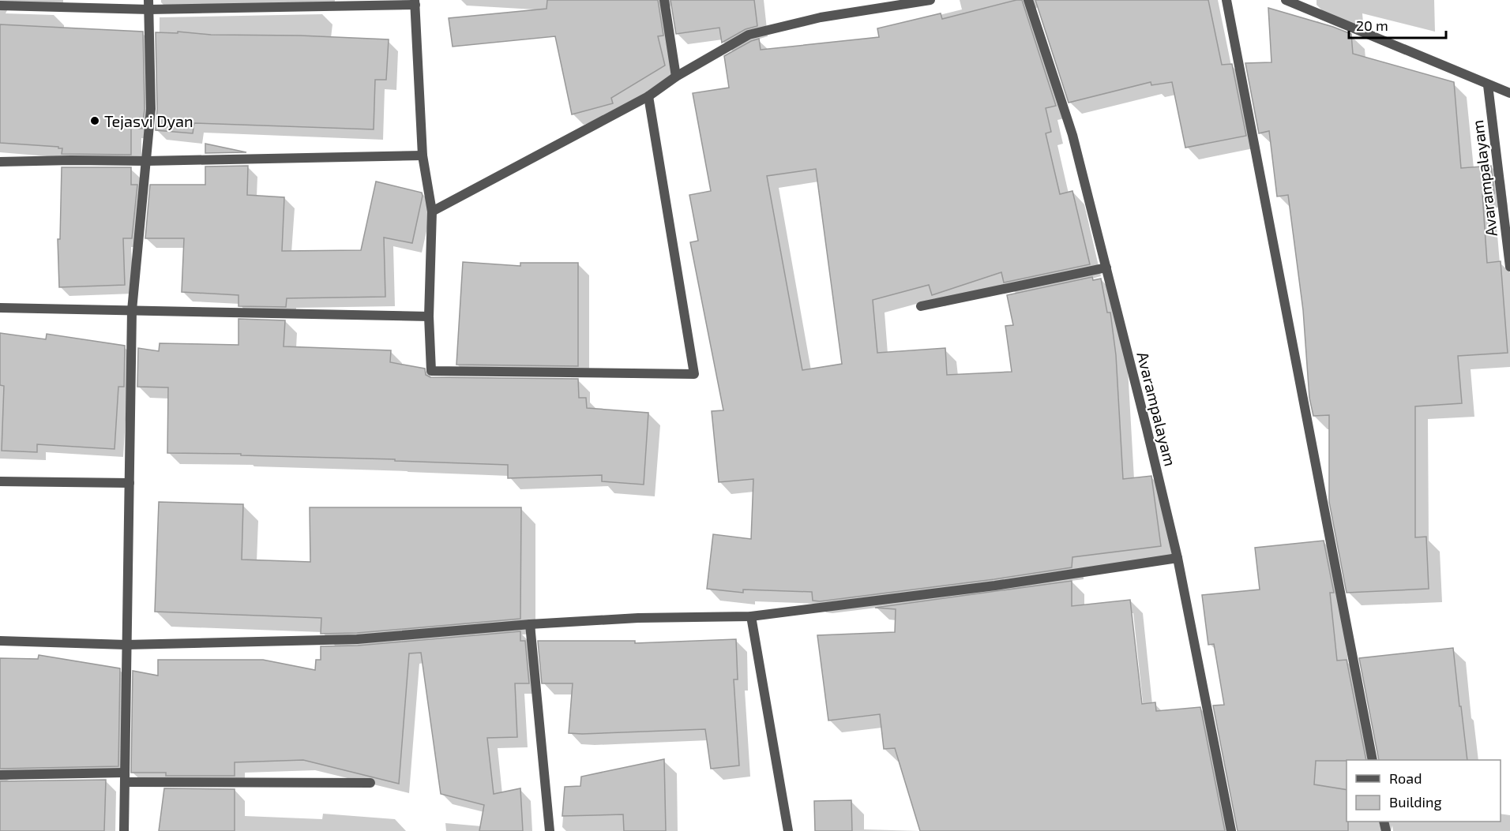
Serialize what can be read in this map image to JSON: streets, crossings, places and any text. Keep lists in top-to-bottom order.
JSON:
{
  "streets": {
    "street": ["Avarampalayam"]
  },
  "places": ["Tejasvi Dyan"],
  "legend": ["Road", "Building"],
  "scale_bar": "20 m"
}
